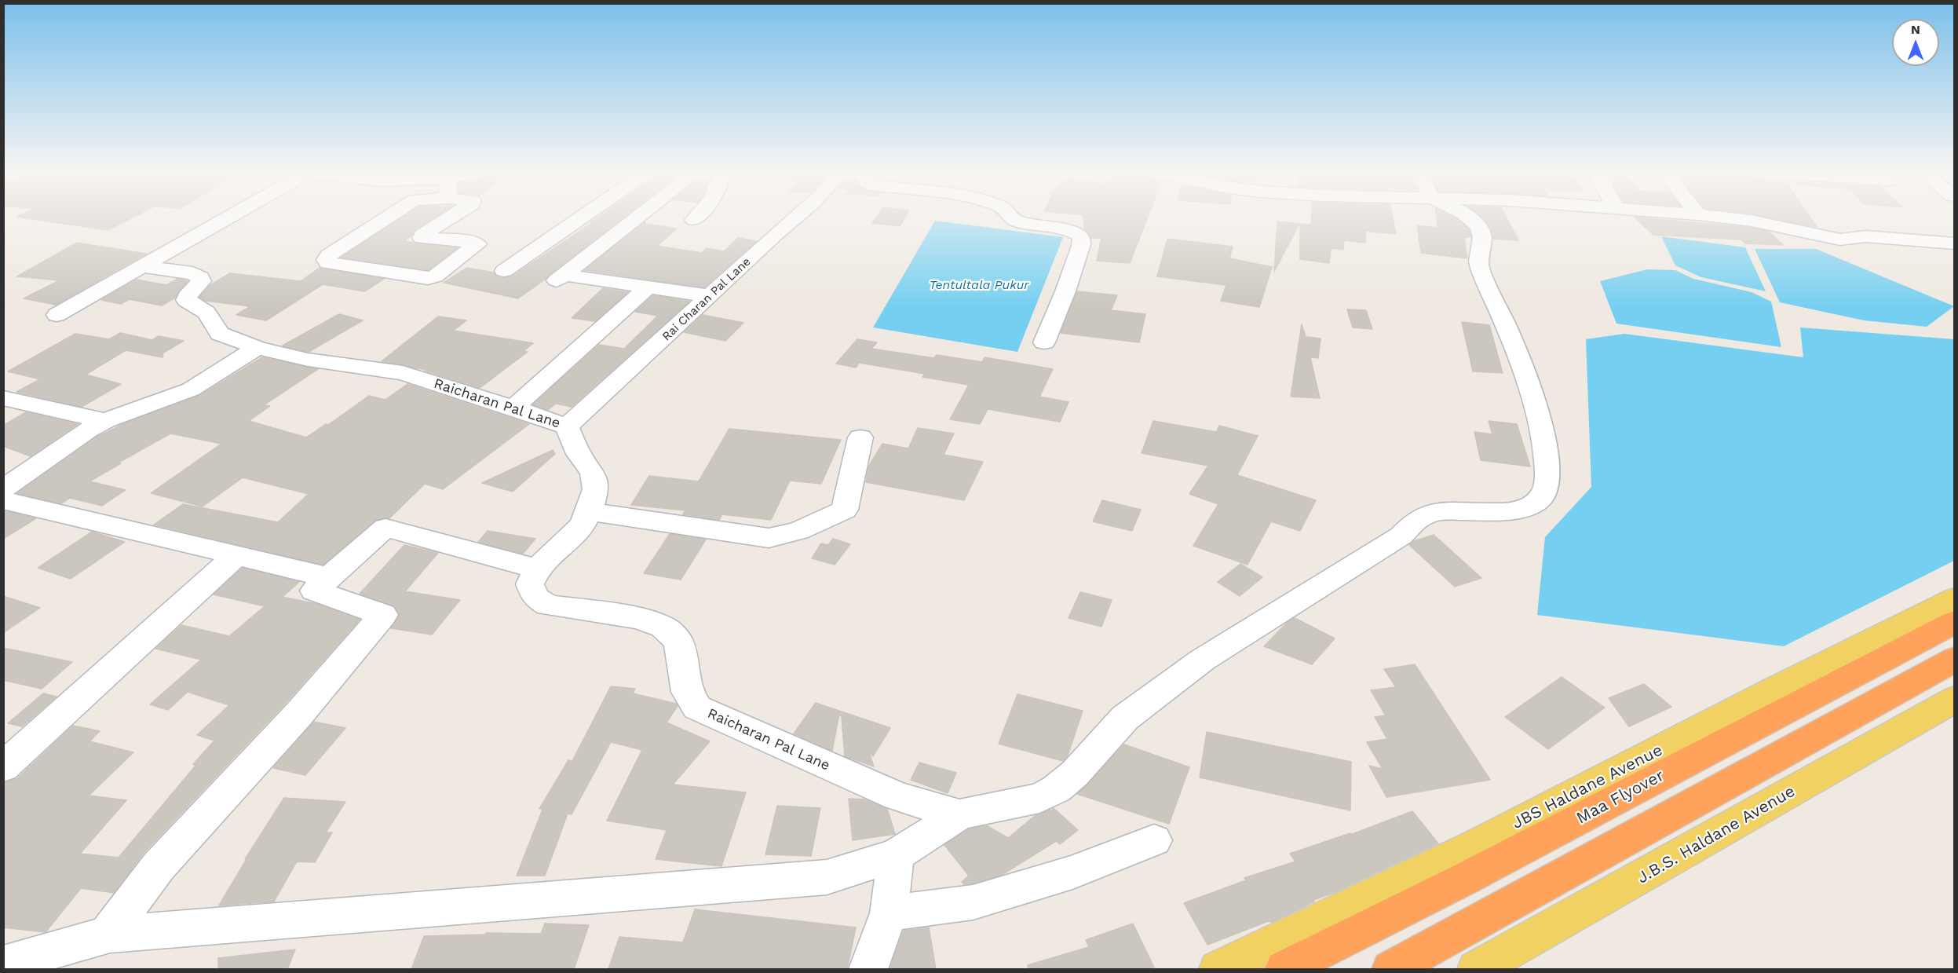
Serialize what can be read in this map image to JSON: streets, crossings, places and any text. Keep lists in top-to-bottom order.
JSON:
{
  "streets": {
    "highway": ["Maa Flyover"],
    "main road": ["JBS Haldane Avenue", "J.B.S. Haldane Avenue"],
    "street": ["Rai Charan Pal Lane", "Raicharan Pal Lane"]
  },
  "crossings": [
    ["Rai Charan Pal Lane", "Raicharan Pal Lane"]
  ],
  "water": ["Tentultala Pukur"],
  "north": "top"
}
